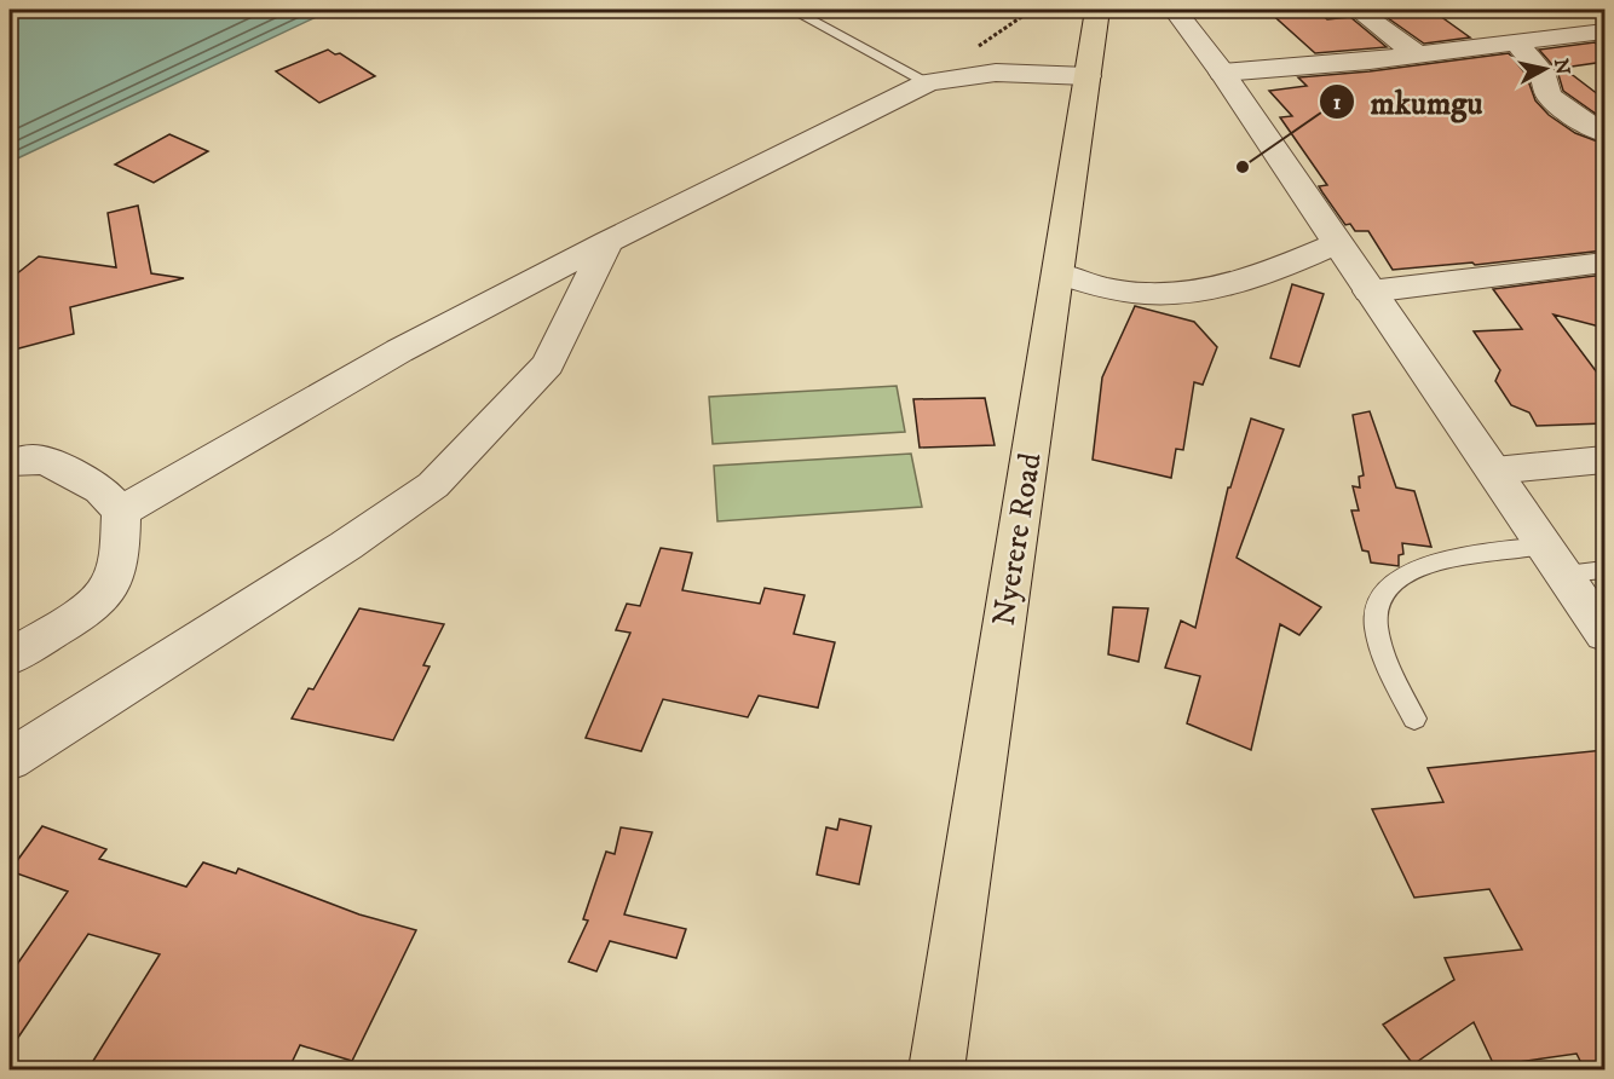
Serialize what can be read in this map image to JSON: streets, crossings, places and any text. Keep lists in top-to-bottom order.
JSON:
{
  "streets": {
    "main road": ["Nyerere Road"]
  },
  "places": ["mkumgu"],
  "north": "right"
}
